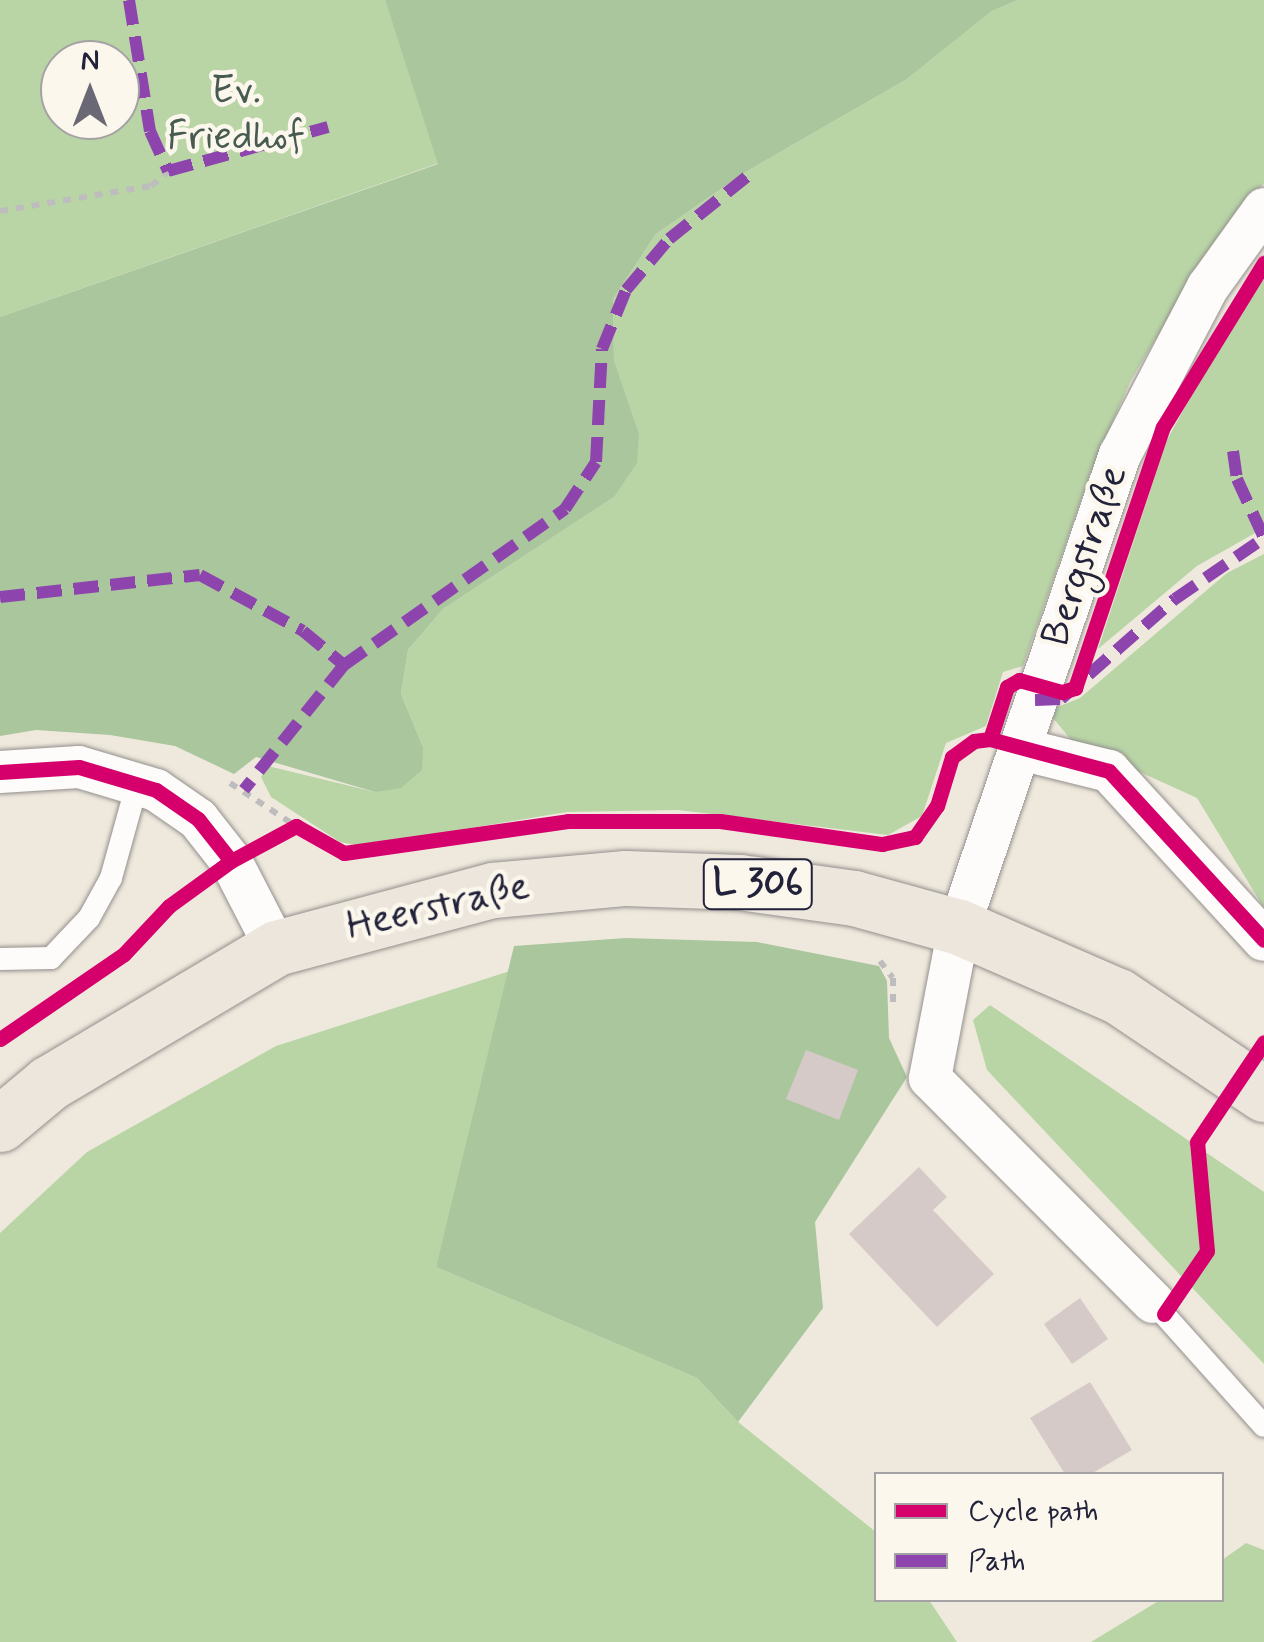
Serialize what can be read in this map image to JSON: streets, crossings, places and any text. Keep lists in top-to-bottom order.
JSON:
{
  "streets": {
    "main road": ["L 306", "Heerstraße"],
    "street": ["Bergstraße"]
  },
  "crossings": [
    ["Bergstraße", "Heerstraße"],
    ["L 306", "Heerstraße"]
  ],
  "parks": ["Ev. Friedhof"],
  "legend": ["Cycle path", "Path"],
  "north": "top"
}
